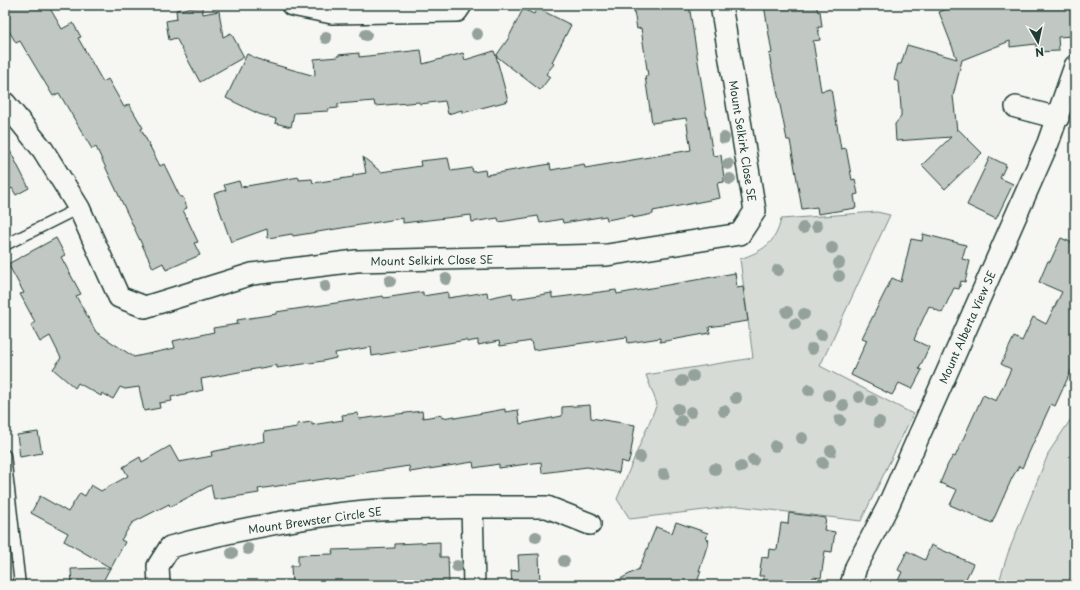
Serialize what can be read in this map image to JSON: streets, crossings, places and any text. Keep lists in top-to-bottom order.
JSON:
{
  "streets": {
    "street": ["Mount Selkirk Close SE", "Mount Alberta View SE", "Mount Brewster Circle SE"]
  },
  "north": "bottom"
}
